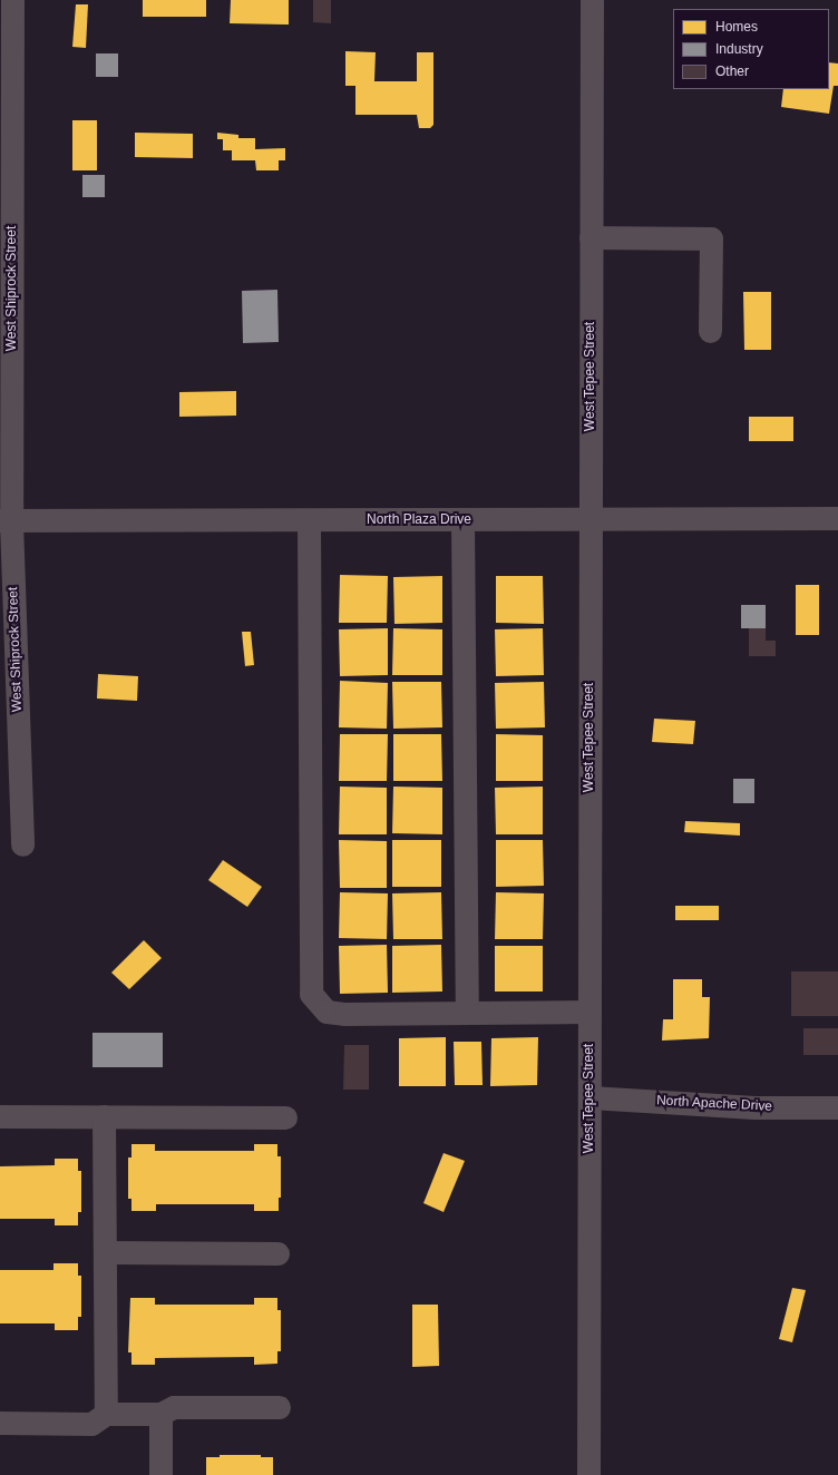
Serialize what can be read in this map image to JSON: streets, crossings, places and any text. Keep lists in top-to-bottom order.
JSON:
{
  "streets": {
    "street": [
      "West Shiprock Street",
      "West Tepee Street",
      "North Plaza Drive",
      "North Apache Drive"
    ]
  },
  "crossings": [
    ["West Shiprock Street", "North Plaza Drive"],
    ["West Tepee Street", "North Plaza Drive"],
    ["West Tepee Street", "North Apache Drive"]
  ],
  "legend": ["Homes", "Industry", "Other"]
}
